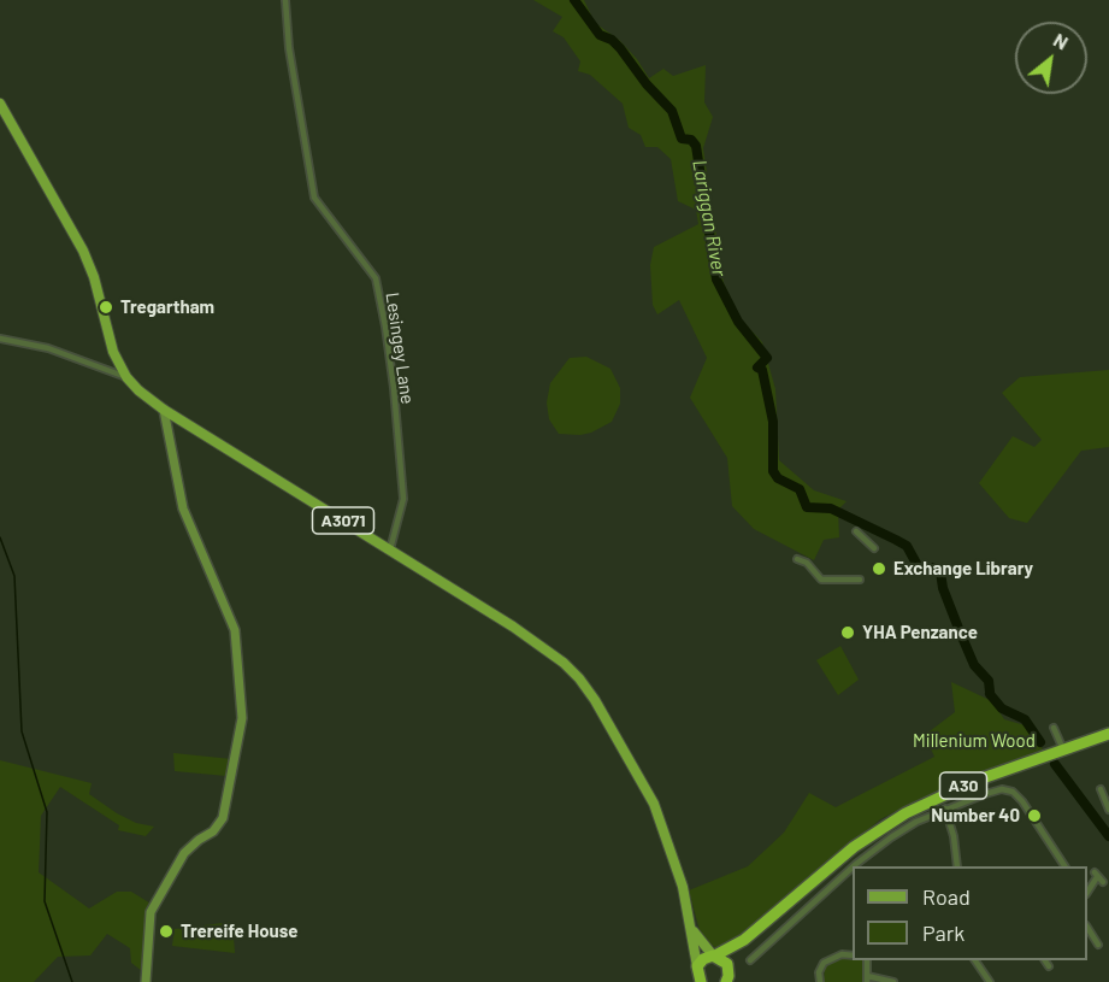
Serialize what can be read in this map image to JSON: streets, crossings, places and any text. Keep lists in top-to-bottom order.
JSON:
{
  "streets": {
    "highway": ["A30"],
    "main road": ["A3071"],
    "street": ["Lesingey Lane"]
  },
  "crossings": [
    ["Lesingey Lane", "A3071"],
    ["A3071", "A30"]
  ],
  "water": ["Lariggan River"],
  "parks": ["Millenium Wood"],
  "places": [
    "Tregartham",
    "Exchange Library",
    "YHA Penzance",
    "Number 40",
    "Trereife House"
  ],
  "legend": ["Road", "Park"],
  "north": "top right"
}
